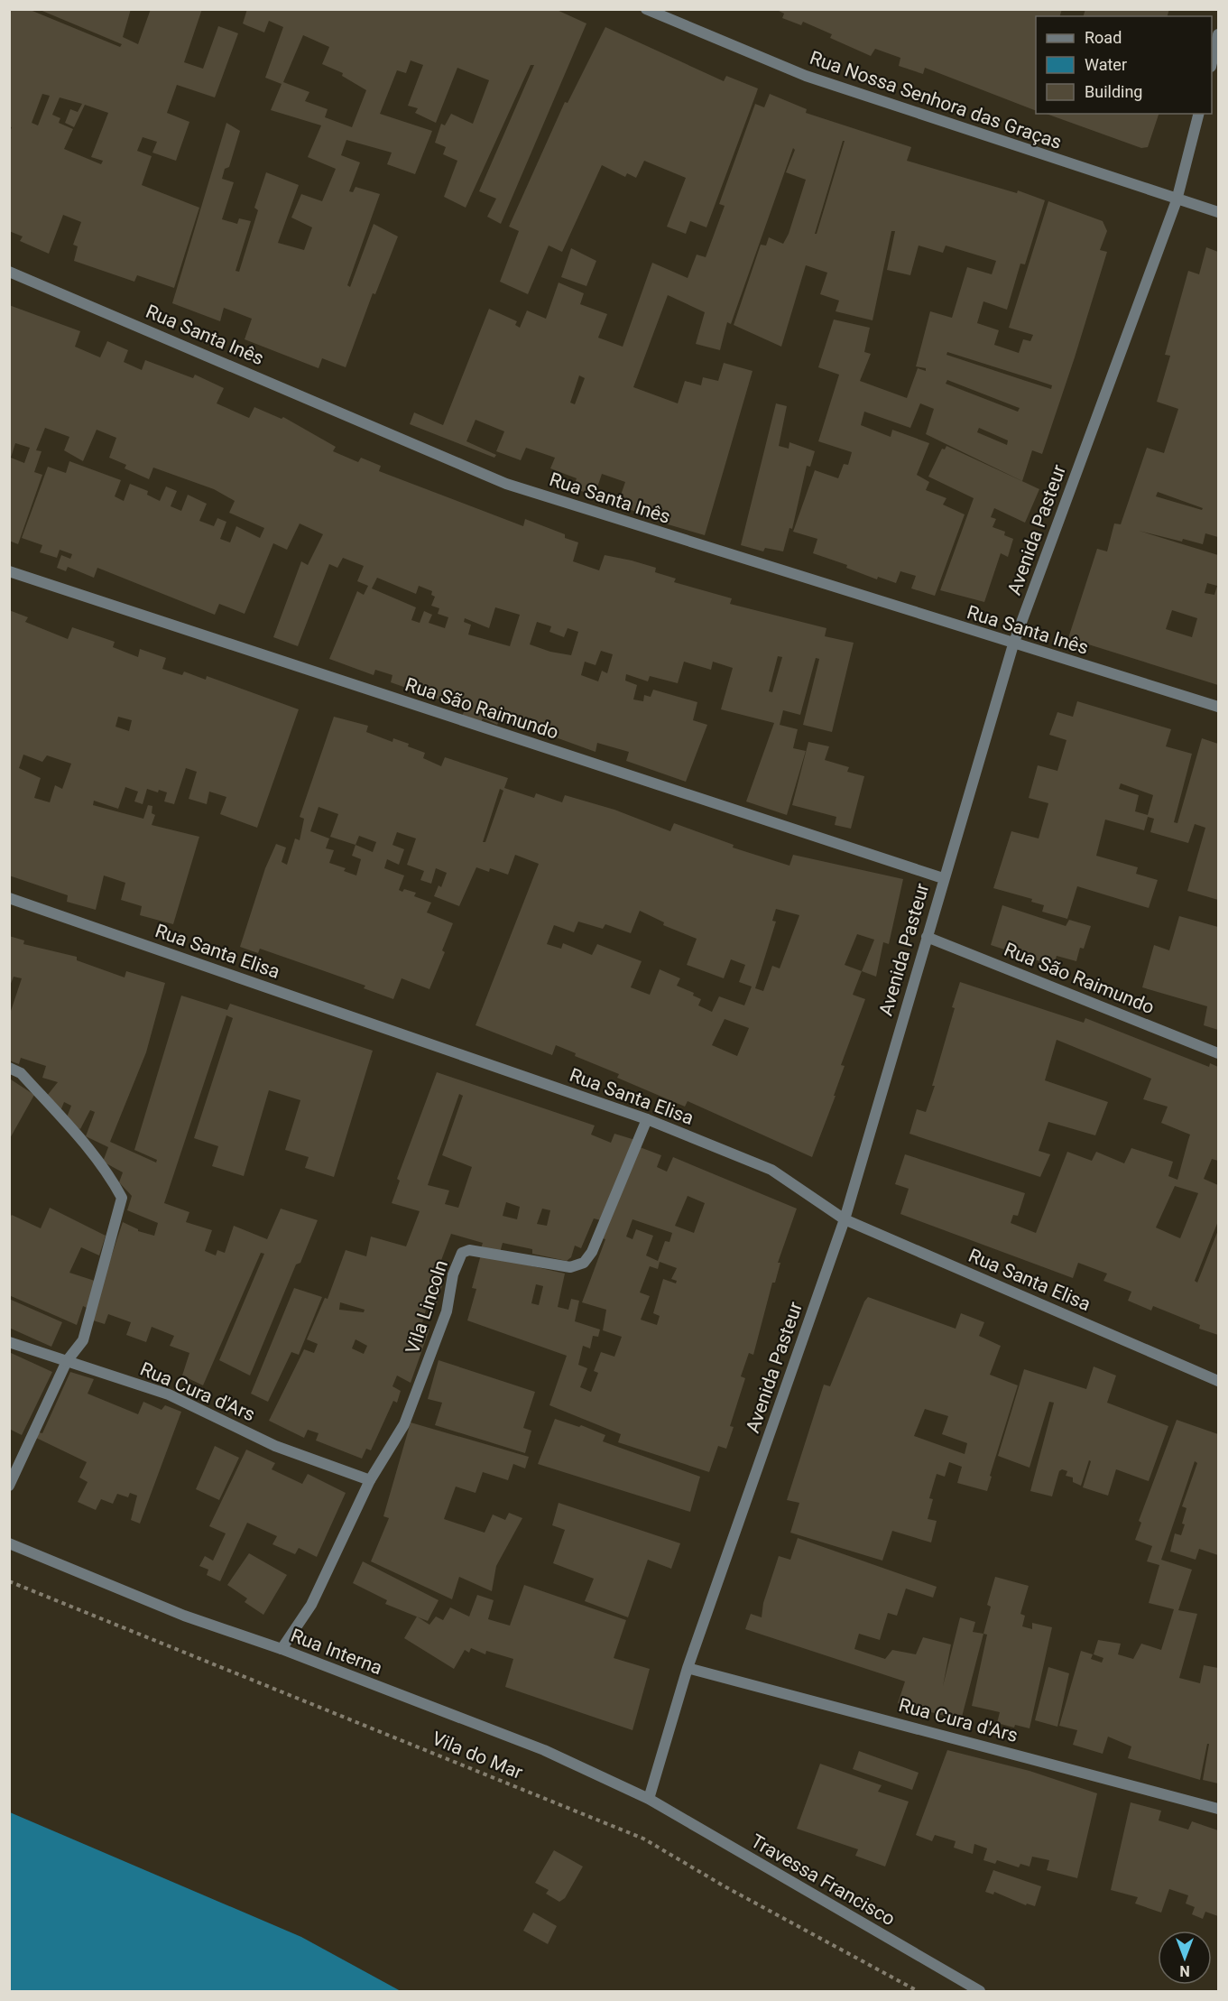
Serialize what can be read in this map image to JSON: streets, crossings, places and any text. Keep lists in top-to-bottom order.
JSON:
{
  "streets": {
    "street": [
      "Rua Nossa Senhora das Graças",
      "Rua Santa Inês",
      "Avenida Pasteur",
      "Rua São Raimundo",
      "Rua Santa Elisa",
      "Vila Lincoln",
      "Rua Cura d'Ars",
      "Rua Interna",
      "Travessa Francisco"
    ],
    "path": ["Vila do Mar"]
  },
  "crossings": [
    ["Rua Nossa Senhora das Graças", "Avenida Pasteur"],
    ["Rua Santa Inês", "Avenida Pasteur"],
    ["Avenida Pasteur", "Rua São Raimundo"],
    ["Avenida Pasteur", "Rua Santa Elisa"],
    ["Avenida Pasteur", "Rua Cura d'Ars"],
    ["Avenida Pasteur", "Rua Interna"],
    ["Avenida Pasteur", "Travessa Francisco"],
    ["Rua Santa Elisa", "Vila Lincoln"],
    ["Vila Lincoln", "Rua Cura d'Ars"],
    ["Vila Lincoln", "Rua Interna"],
    ["Rua Interna", "Travessa Francisco"]
  ],
  "legend": ["Road", "Water", "Building"],
  "north": "bottom"
}
